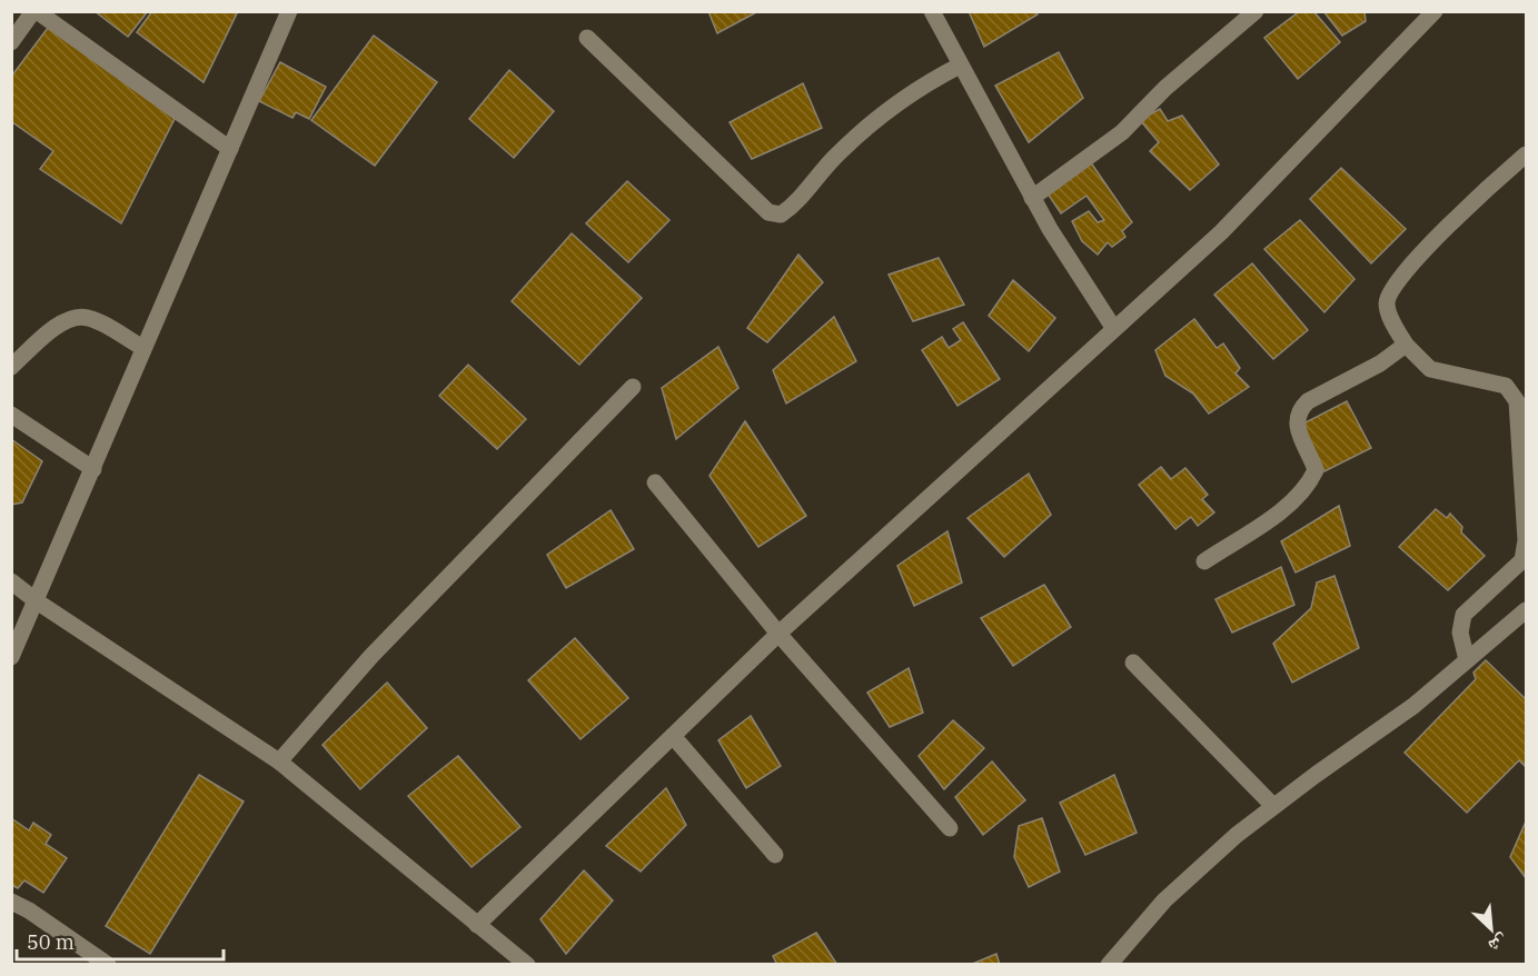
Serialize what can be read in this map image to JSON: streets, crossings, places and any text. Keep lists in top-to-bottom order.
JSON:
{
  "scale_bar": "50 m",
  "north": "bottom right"
}
